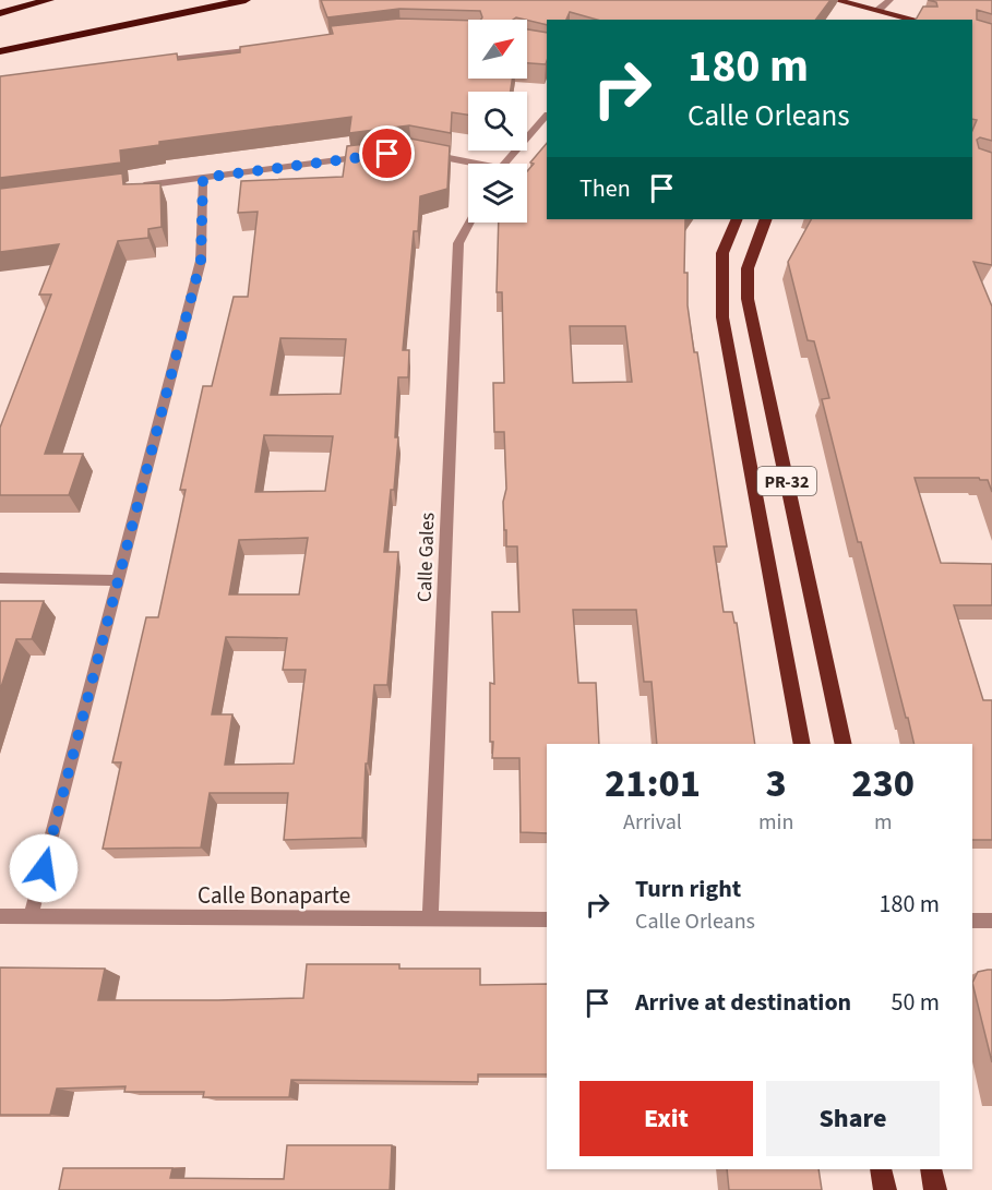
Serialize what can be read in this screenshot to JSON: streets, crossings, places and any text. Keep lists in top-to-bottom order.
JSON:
{
  "streets": {
    "main road": ["PR-32"],
    "street": ["Calle Gales", "Calle Bonaparte"]
  },
  "crossings": [
    ["Calle Gales", "Calle Bonaparte"]
  ],
  "north": "top right",
  "page": {
    "turn": ["180 m", "Calle Orleans"],
    "then": "Then",
    "eta": [
      "21:01",
      "Arrival",
      "3",
      "min",
      "230",
      "m"
    ],
    "list": [
      {
        "name": "Turn right",
        "note": "Calle Orleans",
        "value": "180 m"
      },
      {
        "name": "Arrive at destination",
        "value": "50 m"
      }
    ],
    "buttons": ["Exit", "Share"]
  }
}
